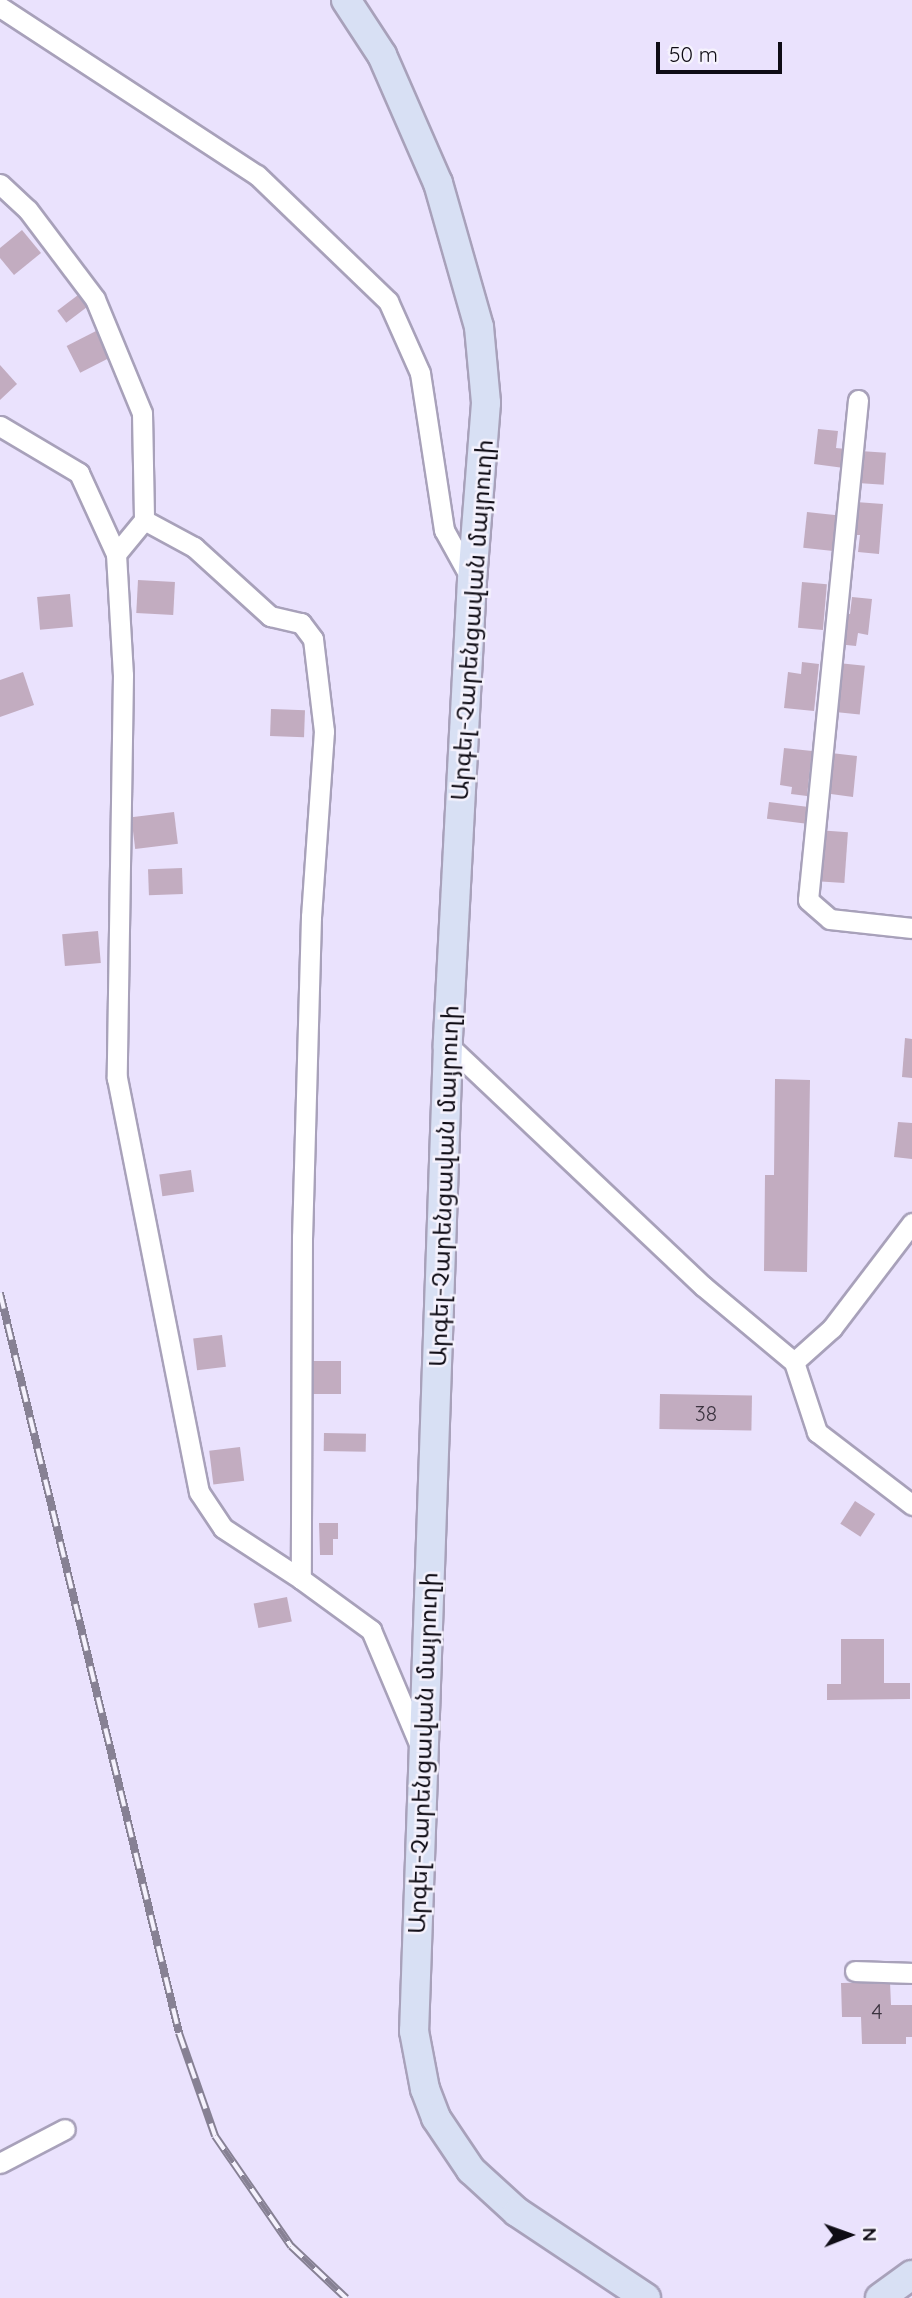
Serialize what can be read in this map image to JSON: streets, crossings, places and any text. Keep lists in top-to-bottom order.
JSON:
{
  "streets": {
    "main road": ["Արգել-Չարենցավան մայրուղի"]
  },
  "house_numbers": ["38", "4"],
  "scale_bar": "50 m",
  "north": "right"
}
